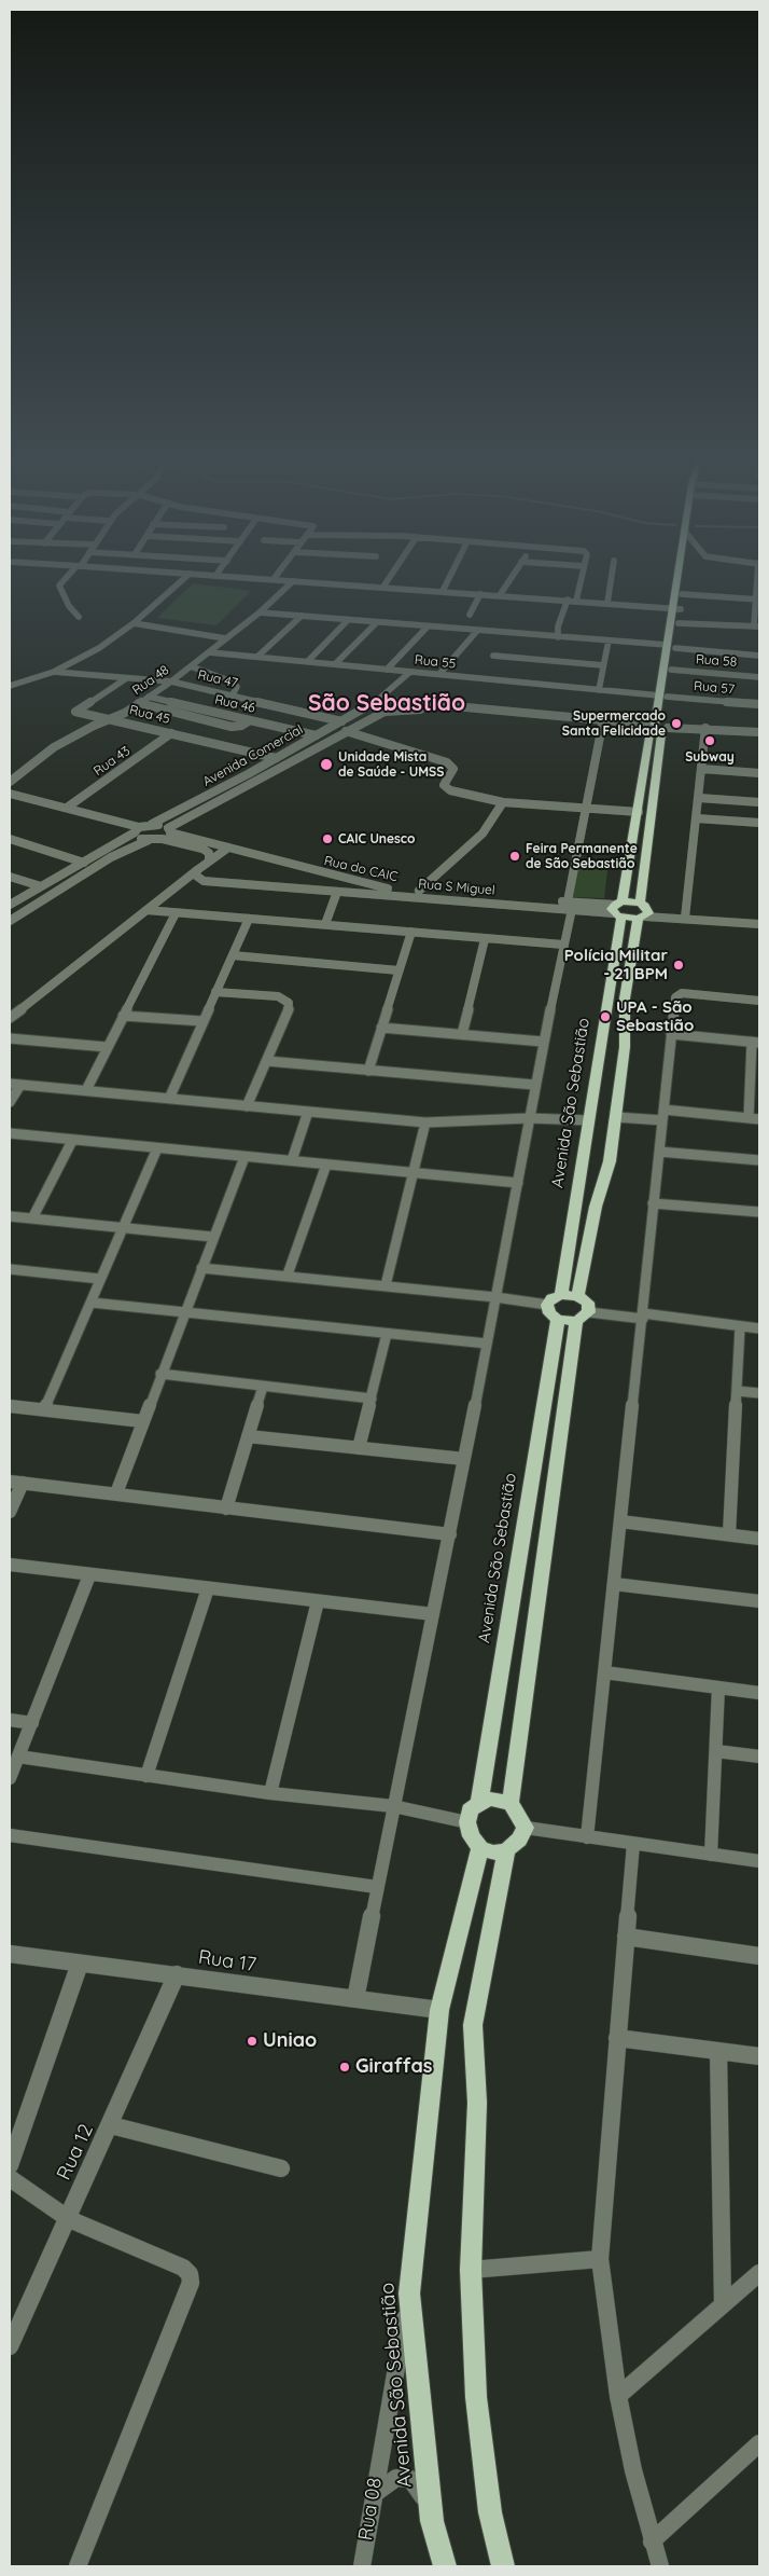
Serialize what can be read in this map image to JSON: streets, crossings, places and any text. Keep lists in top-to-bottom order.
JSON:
{
  "streets": {
    "main road": ["Avenida São Sebastião"],
    "street": [
      "Rua 58",
      "Rua 55",
      "Rua 47",
      "Rua 48",
      "Rua 57",
      "Rua 46",
      "Rua 45",
      "Avenida Comercial",
      "Rua 43",
      "Rua do CAIC",
      "Rua S Miguel",
      "Rua 17",
      "Rua 12",
      "Rua 08"
    ]
  },
  "crossings": [
    ["Rua 58", "Avenida São Sebastião"],
    ["Rua 55", "Rua 48"],
    ["Rua 55", "Rua 57"],
    ["Rua 55", "Avenida São Sebastião"],
    ["Rua 47", "Rua 48"],
    ["Rua 47", "Rua 45"],
    ["Rua 47", "Avenida Comercial"],
    ["Rua 48", "Rua 46"],
    ["Rua 48", "Rua 45"],
    ["Rua 57", "Avenida São Sebastião"],
    ["Rua 46", "Avenida Comercial"],
    ["Rua 45", "Avenida Comercial"],
    ["Rua 45", "Rua 43"],
    ["Avenida Comercial", "Rua do CAIC"],
    ["Avenida Comercial", "Avenida São Sebastião"],
    ["Rua do CAIC", "Rua S Miguel"],
    ["Rua S Miguel", "Avenida São Sebastião"],
    ["Avenida São Sebastião", "Rua 17"],
    ["Avenida São Sebastião", "Rua 08"],
    ["Rua 17", "Rua 12"]
  ],
  "districts": ["São Sebastião"],
  "places": [
    "Supermercado Santa Felicidade",
    "Subway",
    "Unidade Mista de Saúde - UMSS",
    "CAIC Unesco",
    "Feira Permanente de São Sebastião",
    "Polícia Militar - 21 BPM",
    "UPA - São Sebastião",
    "Uniao",
    "Giraffas"
  ]
}
